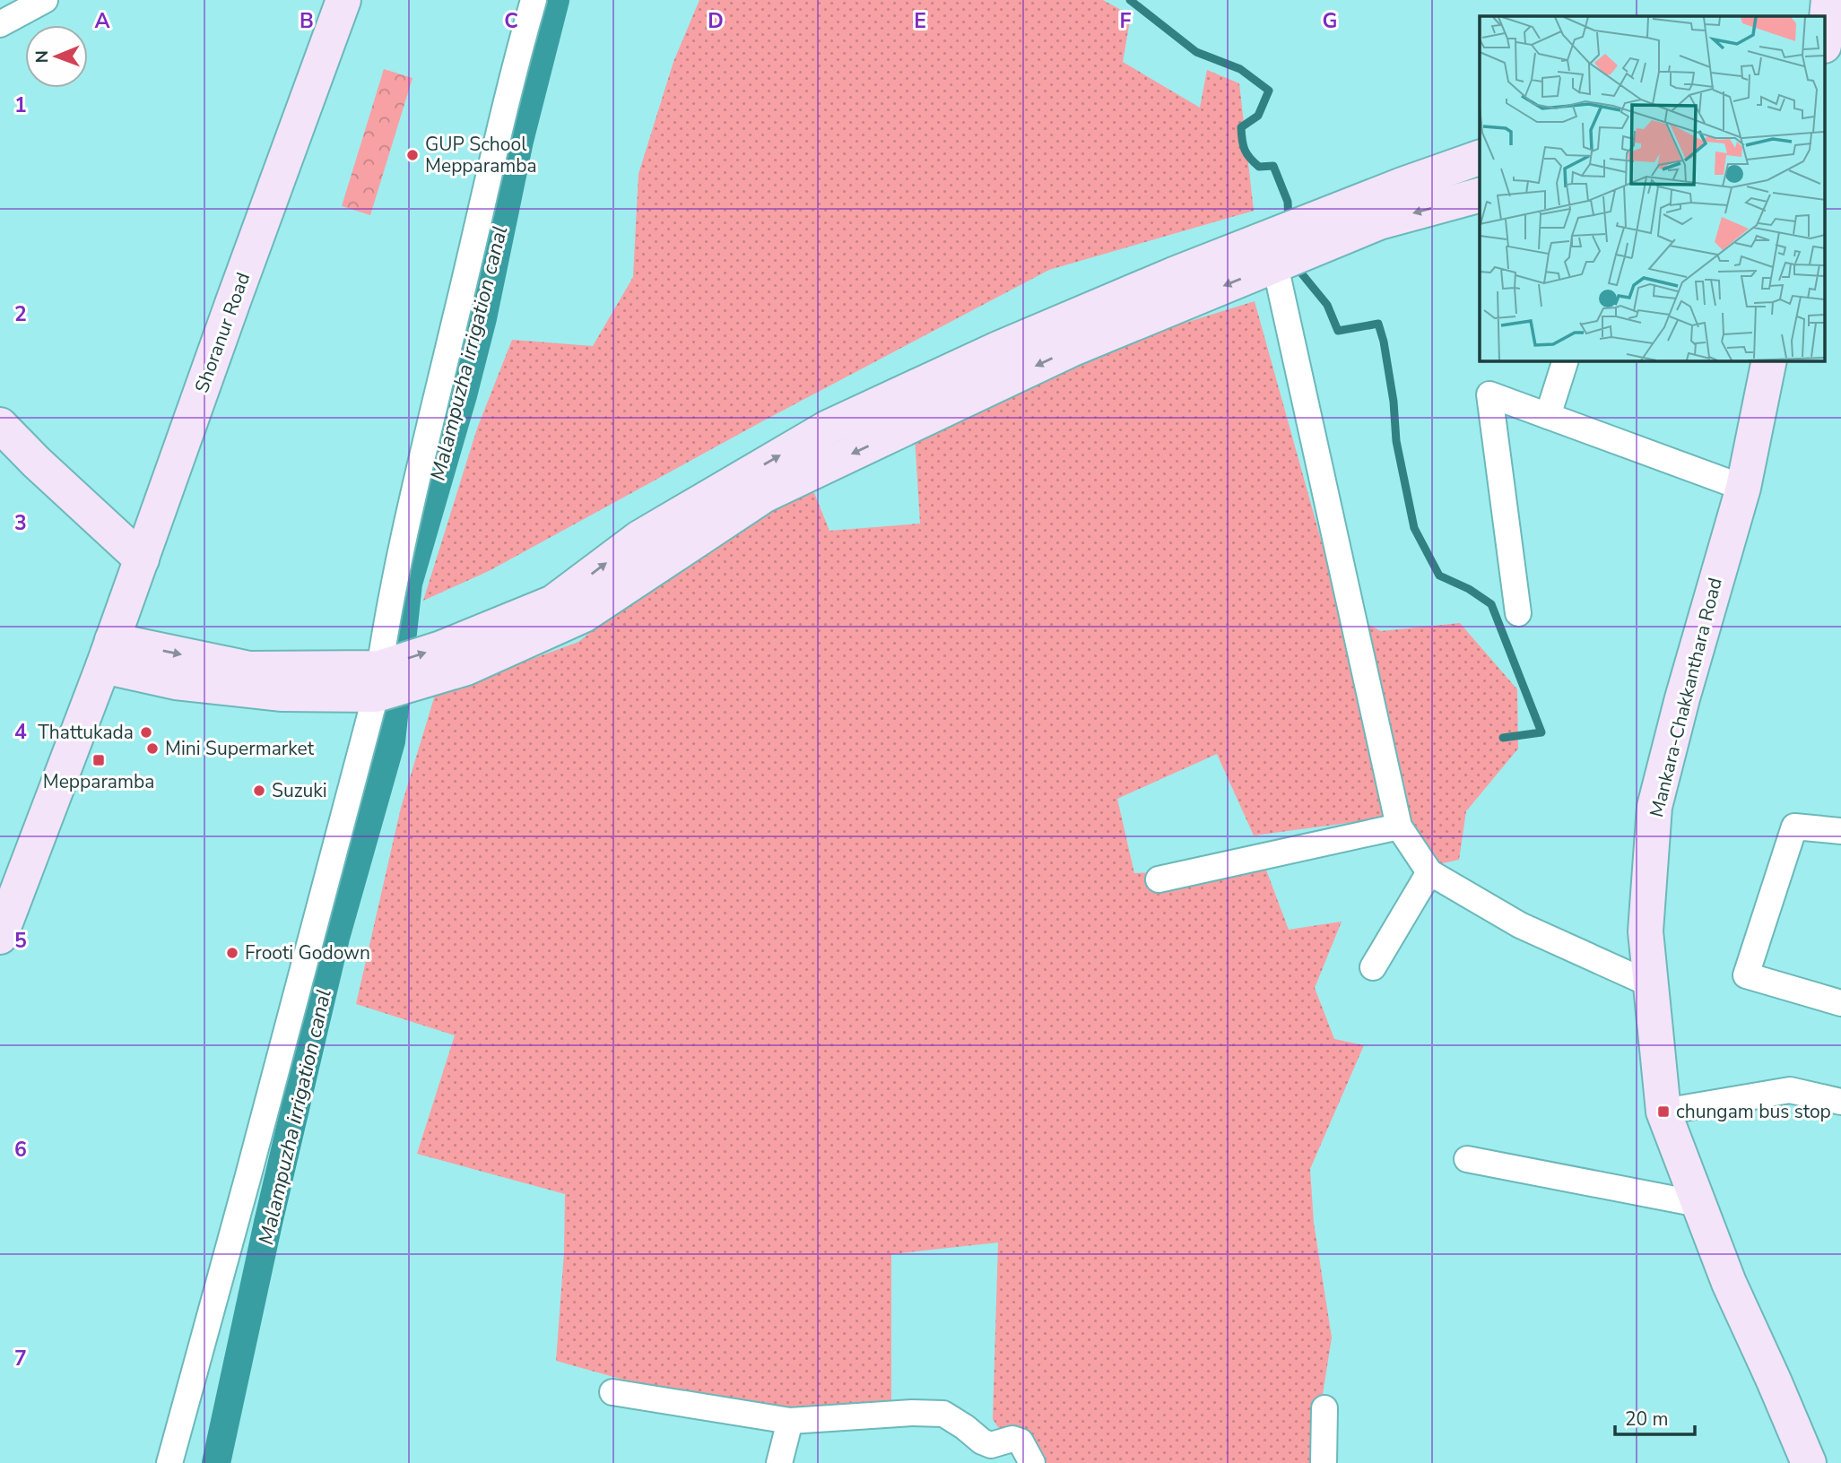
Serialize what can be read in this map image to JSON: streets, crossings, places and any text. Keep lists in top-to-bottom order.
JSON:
{
  "streets": {
    "main road": ["Shoranur Road", "Mankara-Chakkanthara Road"]
  },
  "water": ["Malampuzha irrigation canal"],
  "places": {
    "other": [
      "GUP School Mepparamba",
      "Thattukada",
      "Mini Supermarket",
      "Suzuki",
      "Frooti Godown"
    ],
    "transit": ["Mepparamba", "chungam bus stop"]
  },
  "scale_bar": "20 m",
  "north": "left",
  "grid": {
    "columns": [
      "A",
      "B",
      "C",
      "D",
      "E",
      "F",
      "G"
    ],
    "rows": [
      "1",
      "2",
      "3",
      "4",
      "5",
      "6",
      "7"
    ]
  }
}
